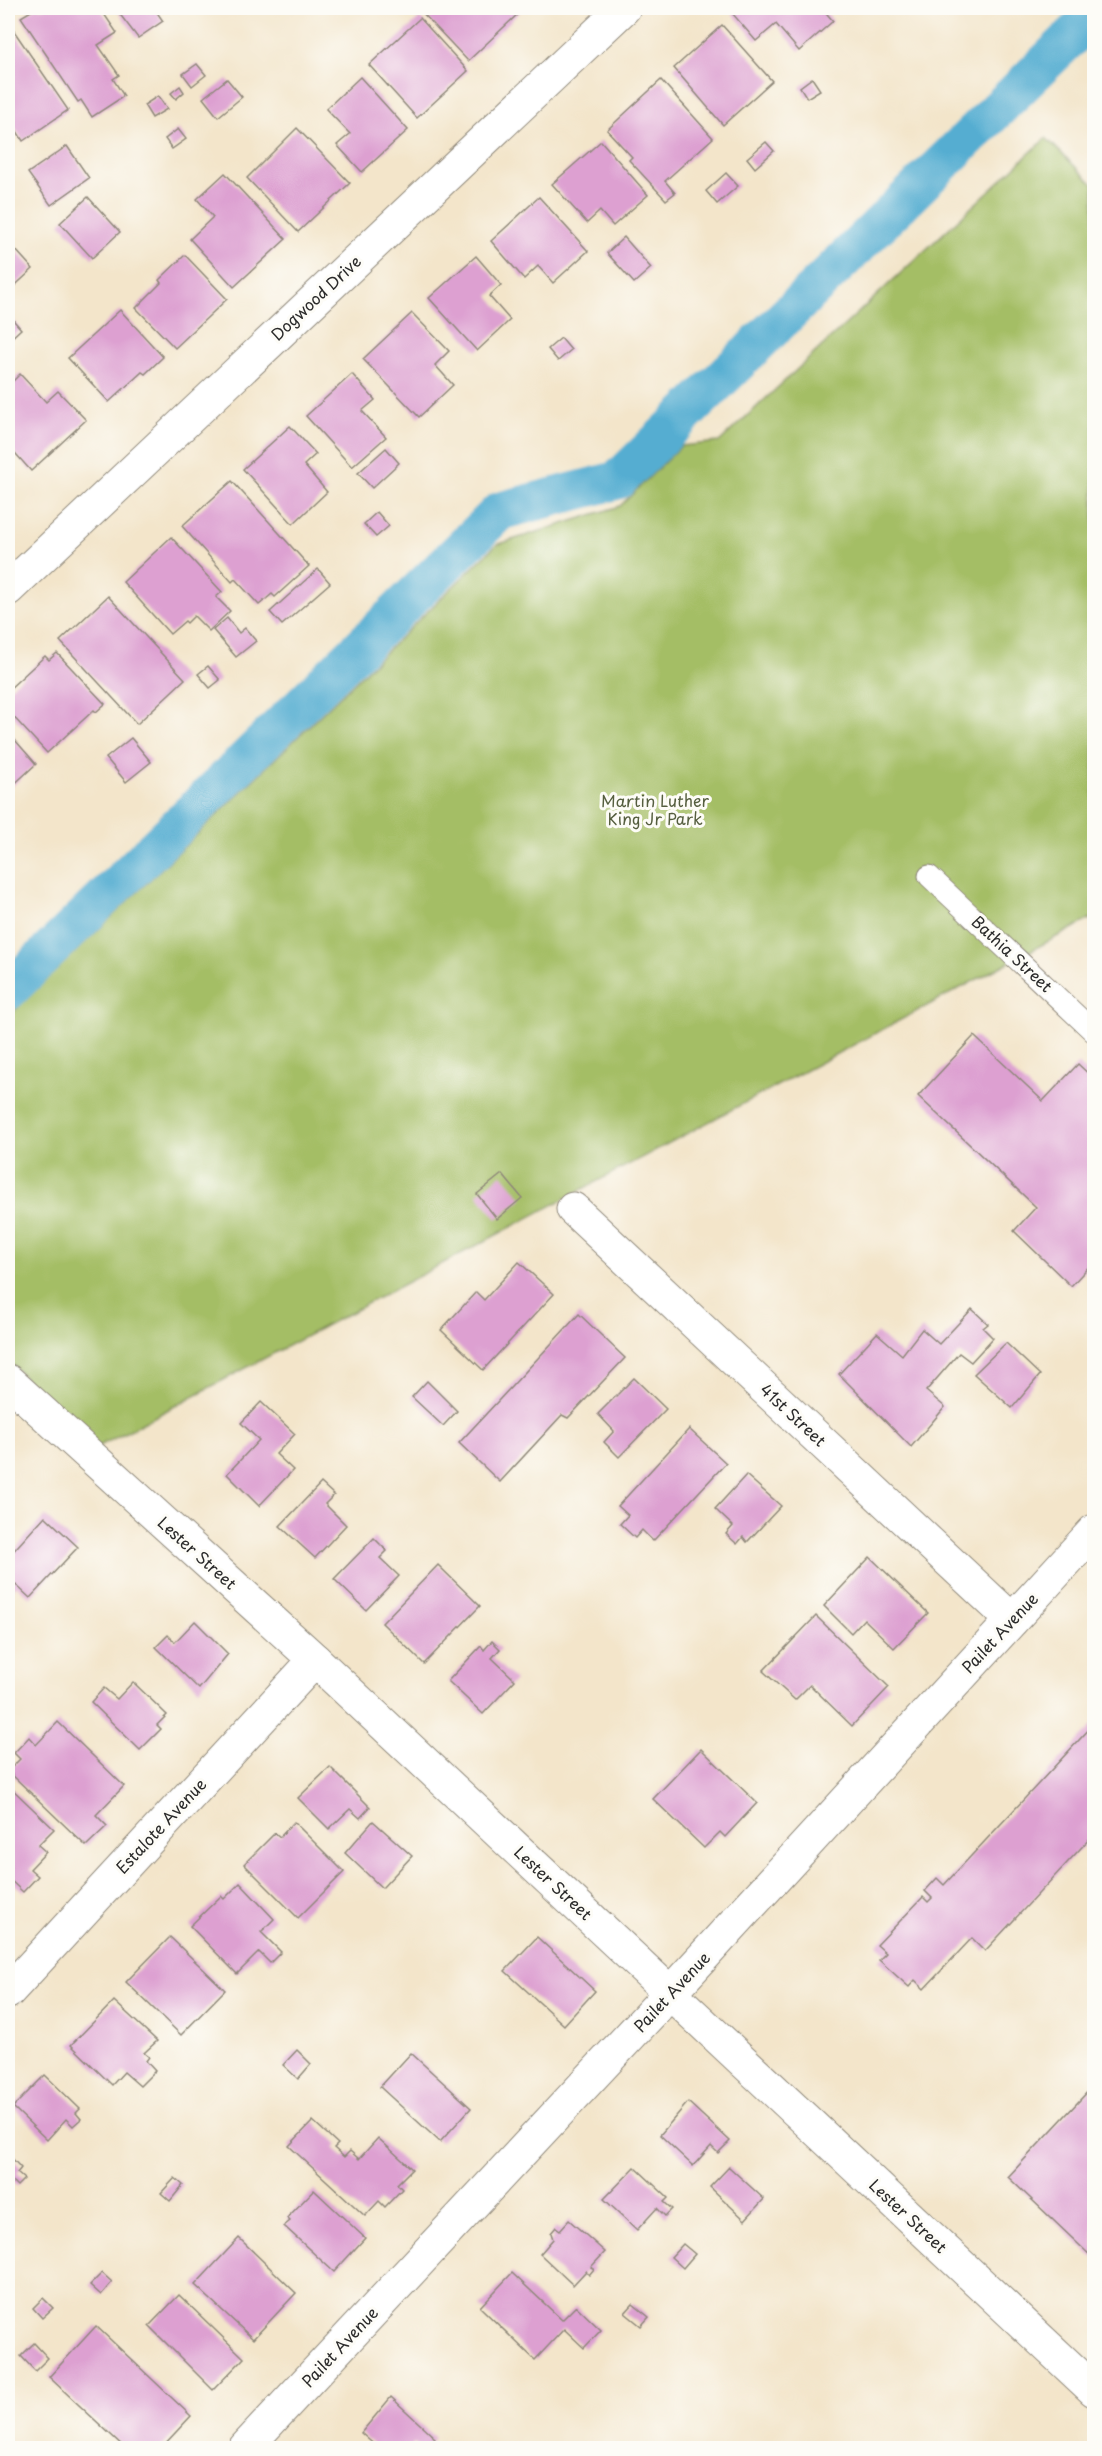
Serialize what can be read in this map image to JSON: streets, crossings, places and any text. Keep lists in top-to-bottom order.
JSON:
{
  "streets": {
    "street": [
      "Dogwood Drive",
      "41st Street",
      "Lester Street",
      "Pailet Avenue",
      "Estalote Avenue"
    ],
    "lane": ["Bathia Street"]
  },
  "crossings": [
    ["41st Street", "Pailet Avenue"],
    ["Lester Street", "Pailet Avenue"],
    ["Lester Street", "Estalote Avenue"]
  ],
  "parks": ["Martin Luther King Jr Park"]
}
